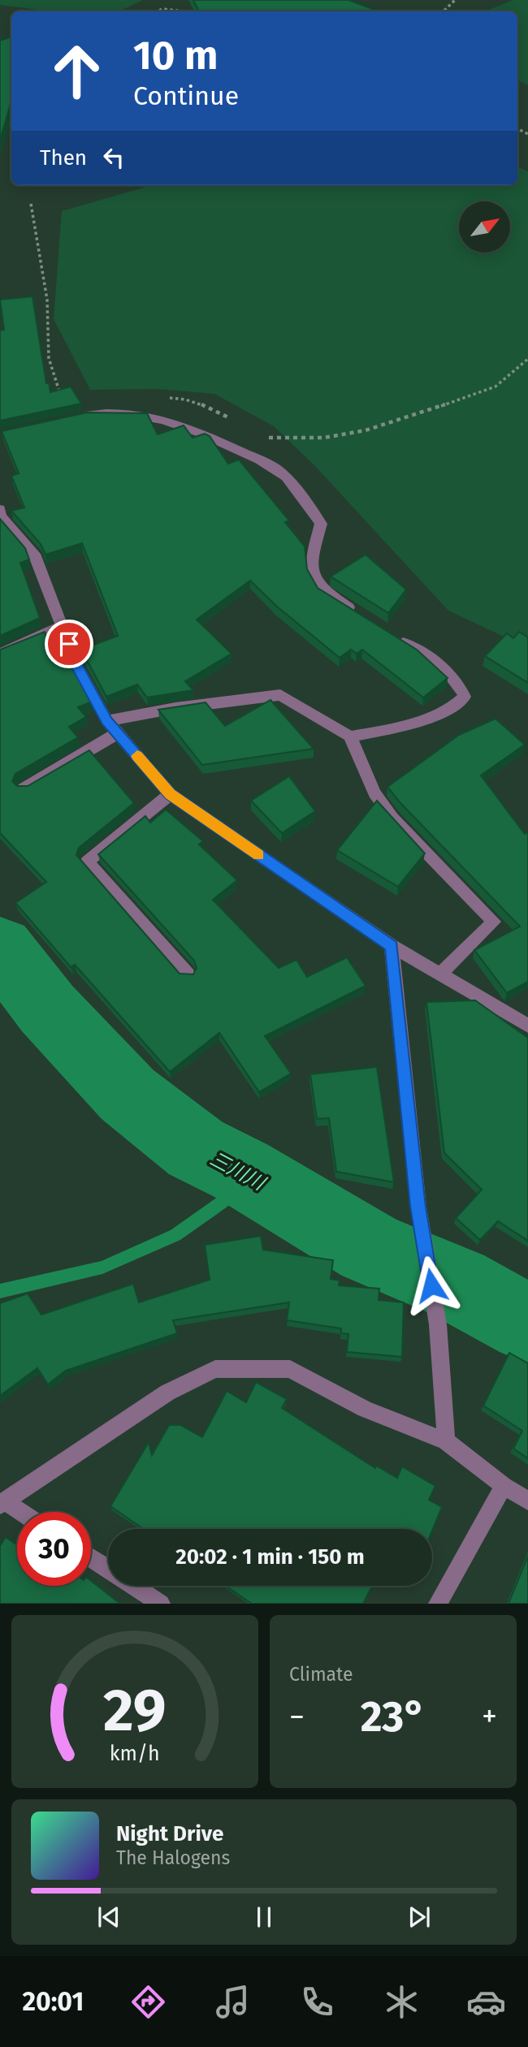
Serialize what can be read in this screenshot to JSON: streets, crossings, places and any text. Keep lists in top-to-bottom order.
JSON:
{
  "water": ["三川川"],
  "north": "top right",
  "page": {
    "turn": ["10 m", "Continue"],
    "then": "Then",
    "limit": "30",
    "trip": "20:02 · 1 min · 150 m",
    "tile": "Climate",
    "heat": ["−", "23°", "+"],
    "song": ["Night Drive", "The Halogens"],
    "tabs": "20:01",
    "gauge": ["29", "km/h"]
  }
}
